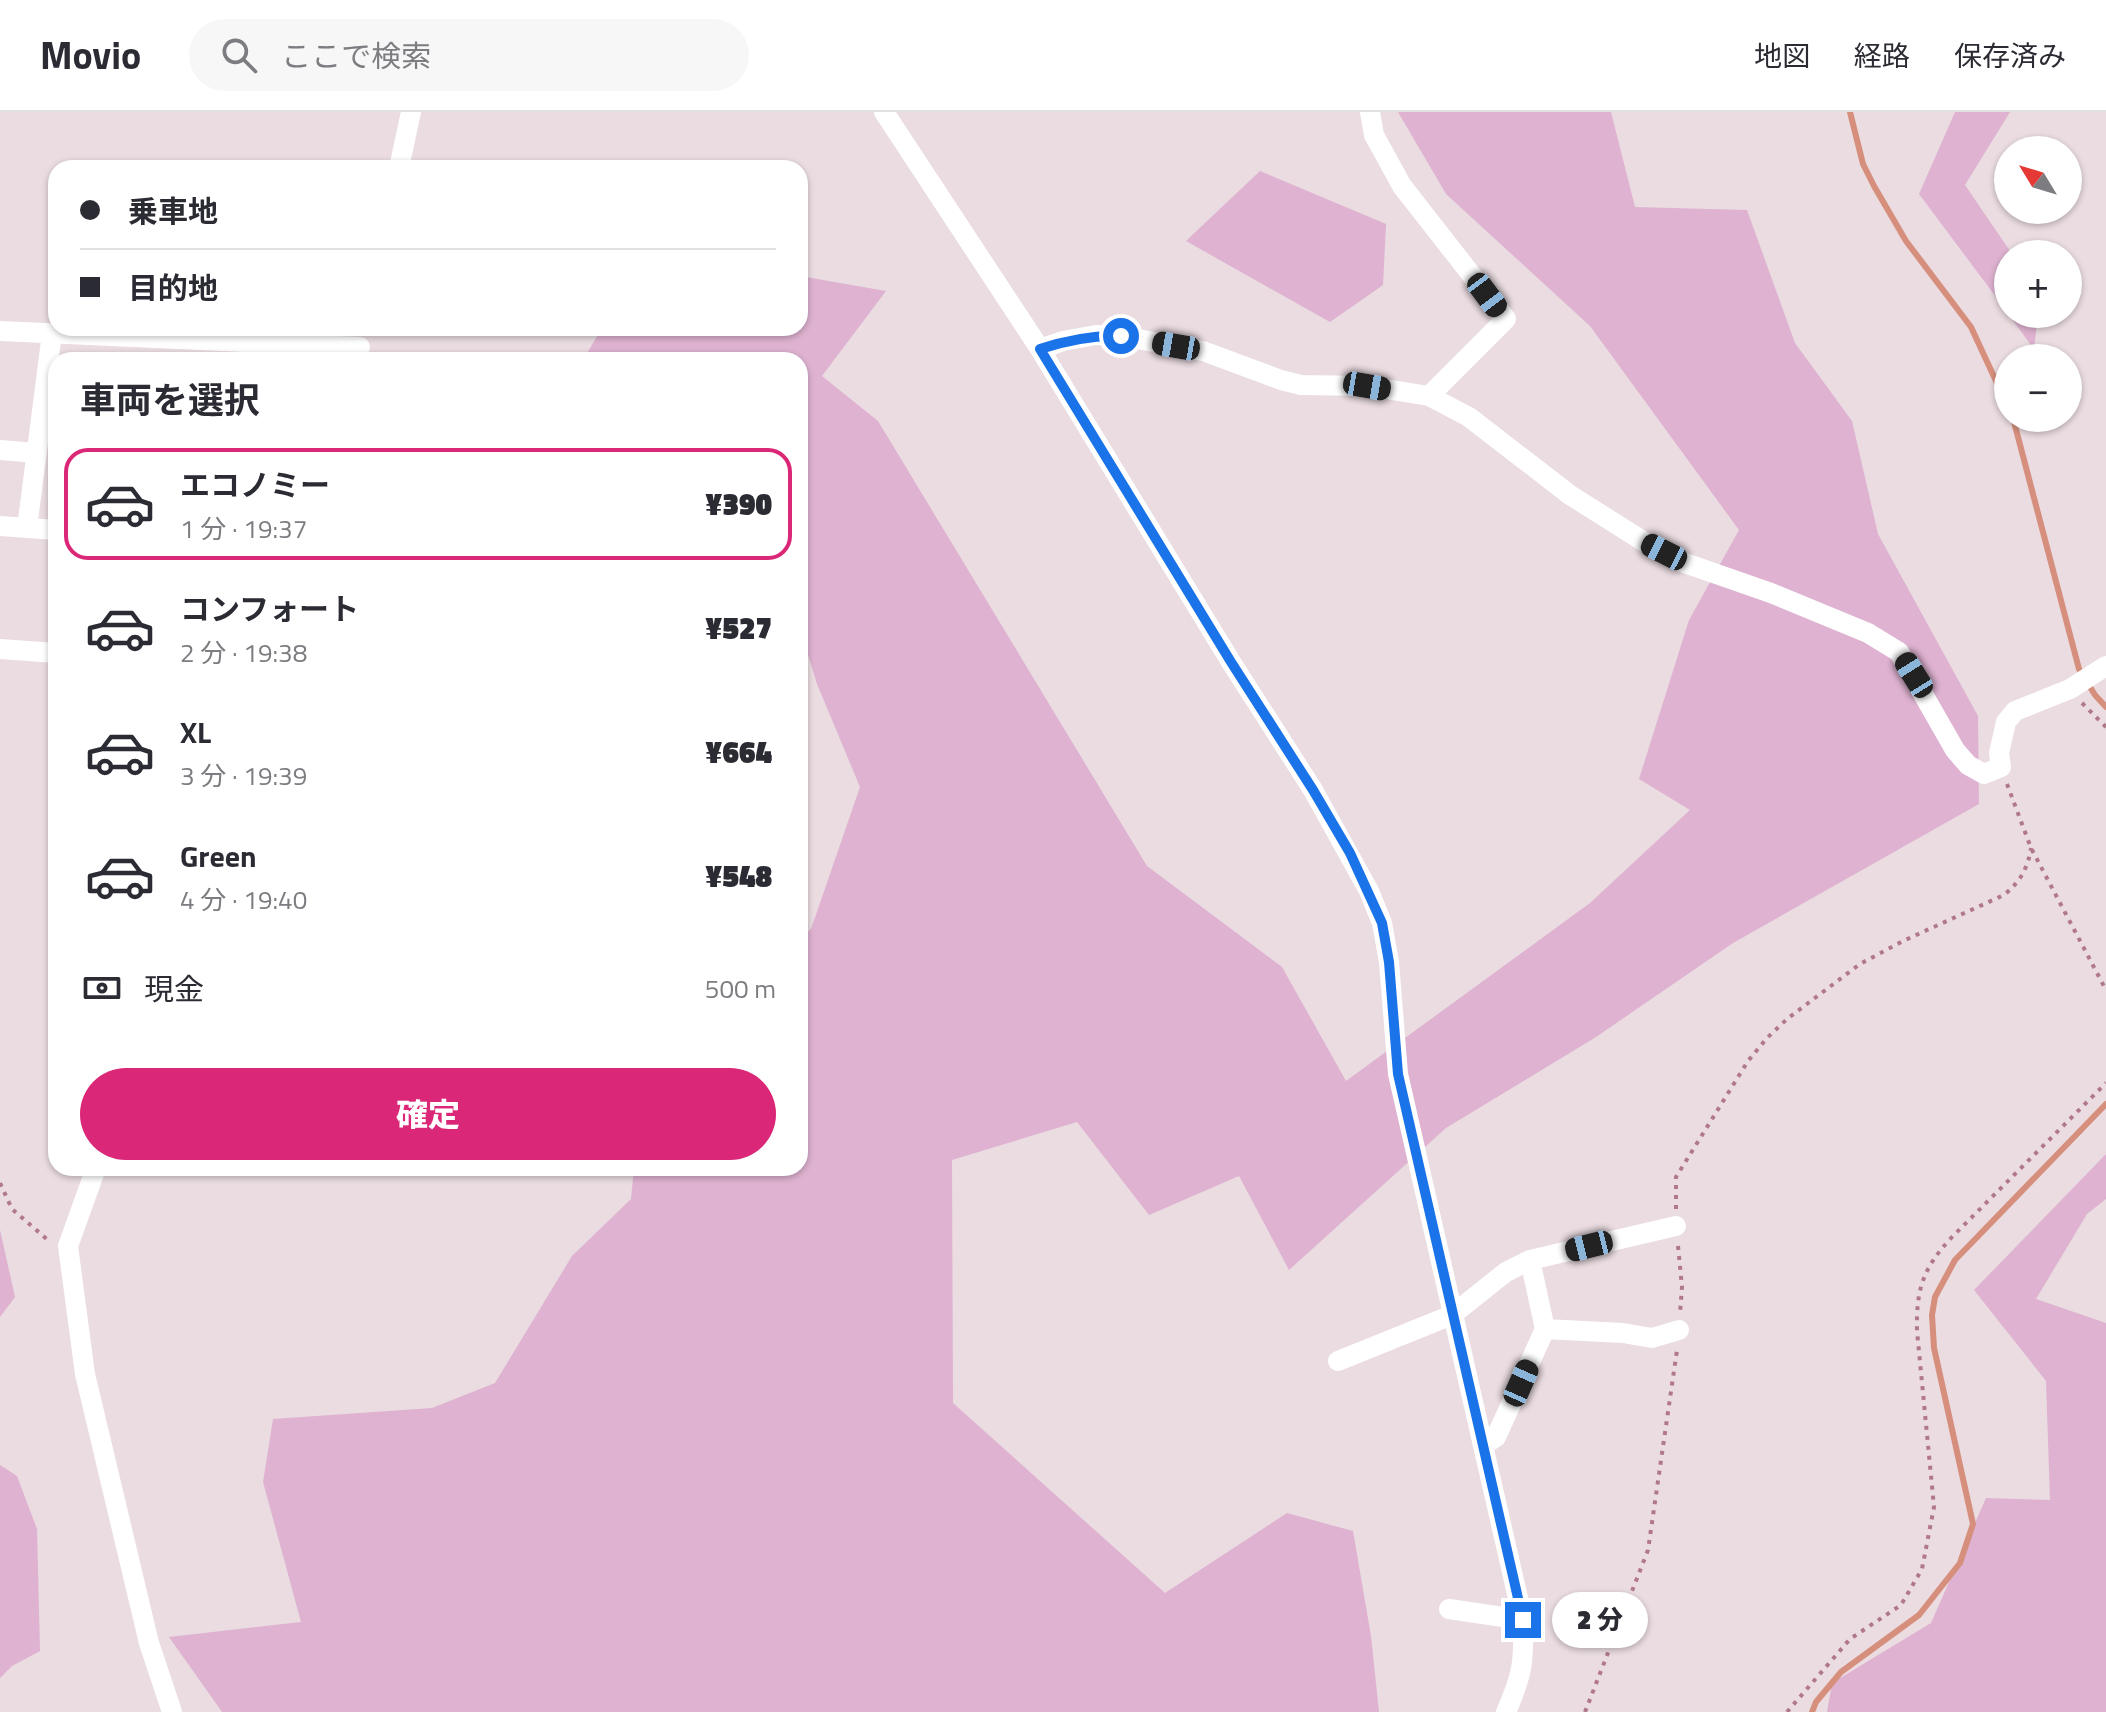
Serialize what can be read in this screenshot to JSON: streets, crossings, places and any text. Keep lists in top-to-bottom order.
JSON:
{
  "north": "top left",
  "page": {
    "header": "Movio",
    "search": "ここで検索",
    "nav": ["地図", "経路", "保存済み"],
    "map_buttons": ["+", "−"],
    "banner": ["乗車地", "目的地"],
    "heading": "車両を選択",
    "list": [
      {
        "name": "エコノミー",
        "note": "1 分 · 19:37",
        "value": "¥390"
      },
      {
        "name": "コンフォート",
        "note": "2 分 · 19:38",
        "value": "¥527"
      },
      {
        "name": "XL",
        "note": "3 分 · 19:39",
        "value": "¥664"
      },
      {
        "name": "Green",
        "note": "4 分 · 19:40",
        "value": "¥548"
      }
    ],
    "pay": ["現金", "500 m"],
    "buttons": "確定",
    "bubble": "2 分"
  }
}
